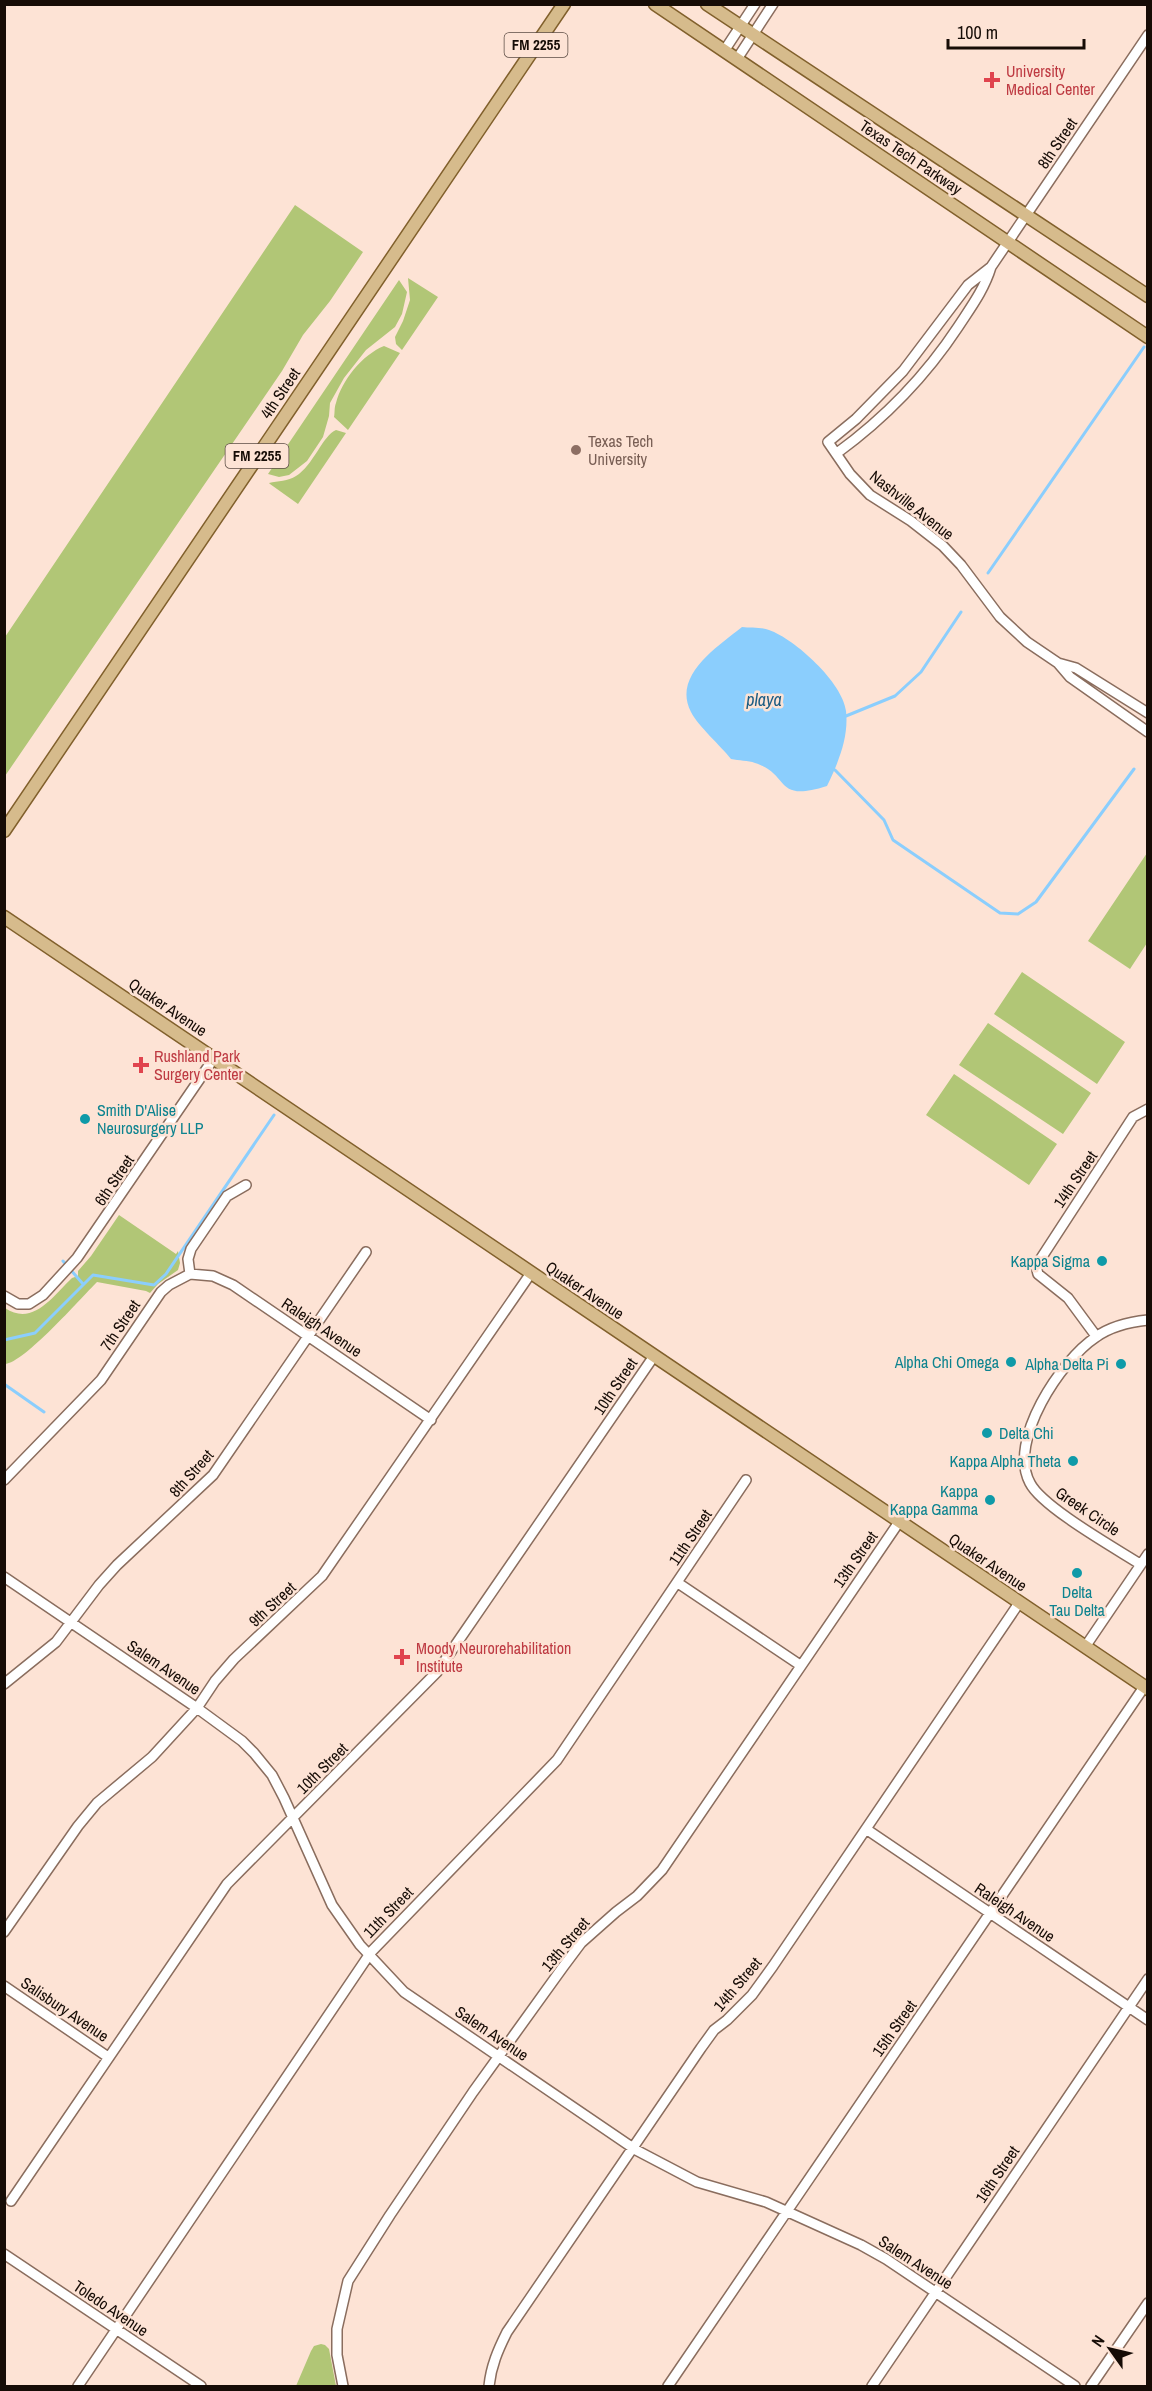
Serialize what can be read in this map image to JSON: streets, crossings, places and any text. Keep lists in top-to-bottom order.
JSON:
{
  "streets": {
    "main road": [
      "FM 2255",
      "Texas Tech Parkway",
      "4th Street",
      "Quaker Avenue"
    ],
    "street": [
      "8th Street",
      "Nashville Avenue",
      "14th Street",
      "6th Street",
      "7th Street",
      "Raleigh Avenue",
      "10th Street",
      "Greek Circle",
      "11th Street",
      "13th Street",
      "9th Street",
      "Salem Avenue",
      "Salisbury Avenue",
      "15th Street",
      "16th Street",
      "Toledo Avenue"
    ]
  },
  "crossings": [
    ["8th Street", "Texas Tech Parkway"],
    ["8th Street", "Nashville Avenue"],
    ["8th Street", "Raleigh Avenue"],
    ["8th Street", "Salem Avenue"],
    ["Quaker Avenue", "14th Street"],
    ["Quaker Avenue", "6th Street"],
    ["Quaker Avenue", "10th Street"],
    ["Quaker Avenue", "13th Street"],
    ["Quaker Avenue", "9th Street"],
    ["Quaker Avenue", "15th Street"],
    ["14th Street", "Raleigh Avenue"],
    ["14th Street", "Greek Circle"],
    ["14th Street", "Salem Avenue"],
    ["7th Street", "Raleigh Avenue"],
    ["Raleigh Avenue", "9th Street"],
    ["Raleigh Avenue", "15th Street"],
    ["Raleigh Avenue", "16th Street"],
    ["10th Street", "Salem Avenue"],
    ["10th Street", "Salisbury Avenue"],
    ["11th Street", "Salem Avenue"],
    ["11th Street", "Toledo Avenue"],
    ["13th Street", "Salem Avenue"],
    ["9th Street", "Salem Avenue"],
    ["Salem Avenue", "15th Street"],
    ["Salem Avenue", "16th Street"]
  ],
  "water": ["playa"],
  "places": {
    "health": ["University Medical Center", "Rushland Park Surgery Center", "Moody Neurorehabilitation Institute"],
    "other": [
      "Texas Tech University",
      "Smith D'Alise Neurosurgery LLP",
      "Kappa Sigma",
      "Alpha Chi Omega",
      "Alpha Delta Pi",
      "Delta Chi",
      "Kappa Alpha Theta",
      "Kappa Kappa Gamma",
      "Delta Tau Delta"
    ]
  },
  "scale_bar": "100 m",
  "north": "top left"
}
